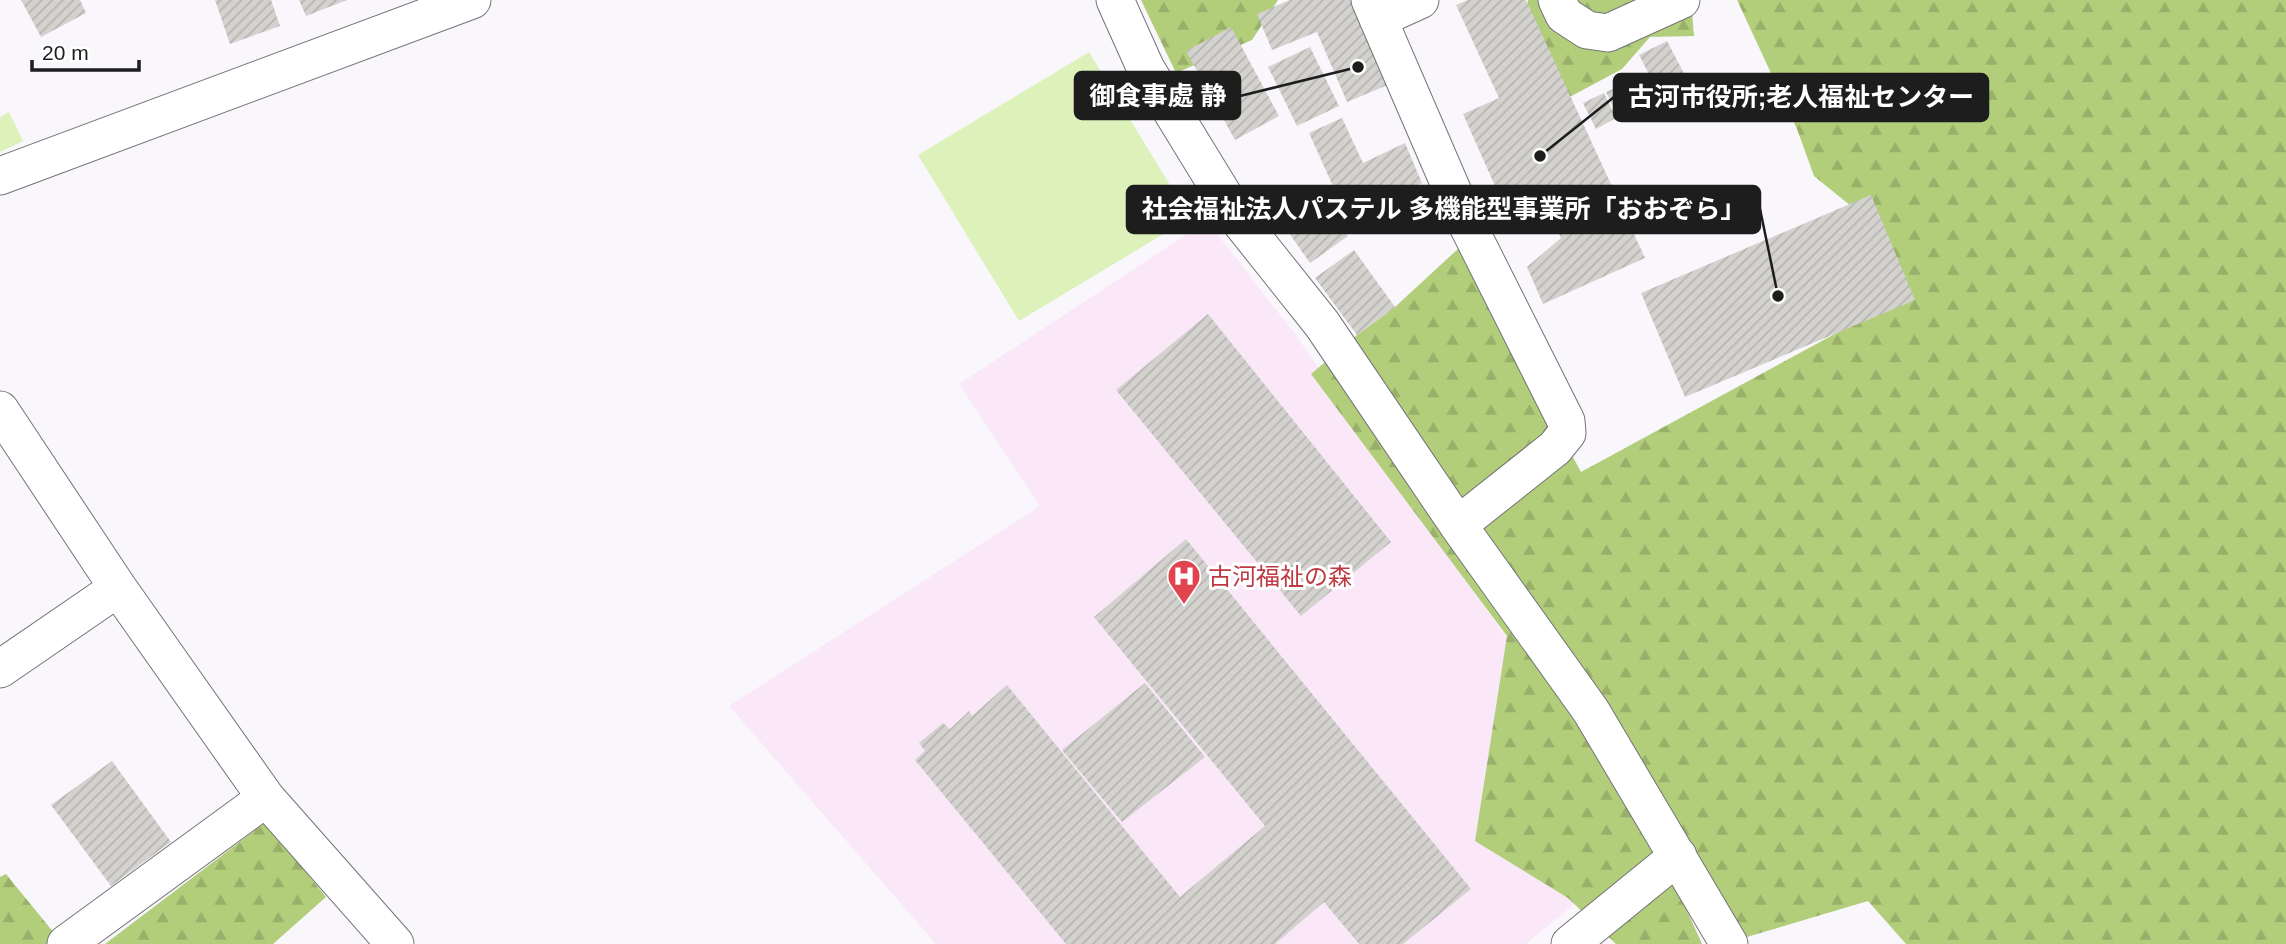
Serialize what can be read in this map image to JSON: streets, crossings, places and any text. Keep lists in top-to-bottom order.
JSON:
{
  "places": {
    "other": ["御食事處 静", "古河市役所;老人福祉センター", "社会福祉法人パステル 多機能型事業所「おおぞら」"],
    "hospital": ["古河福祉の森"]
  },
  "scale_bar": "20 m"
}
